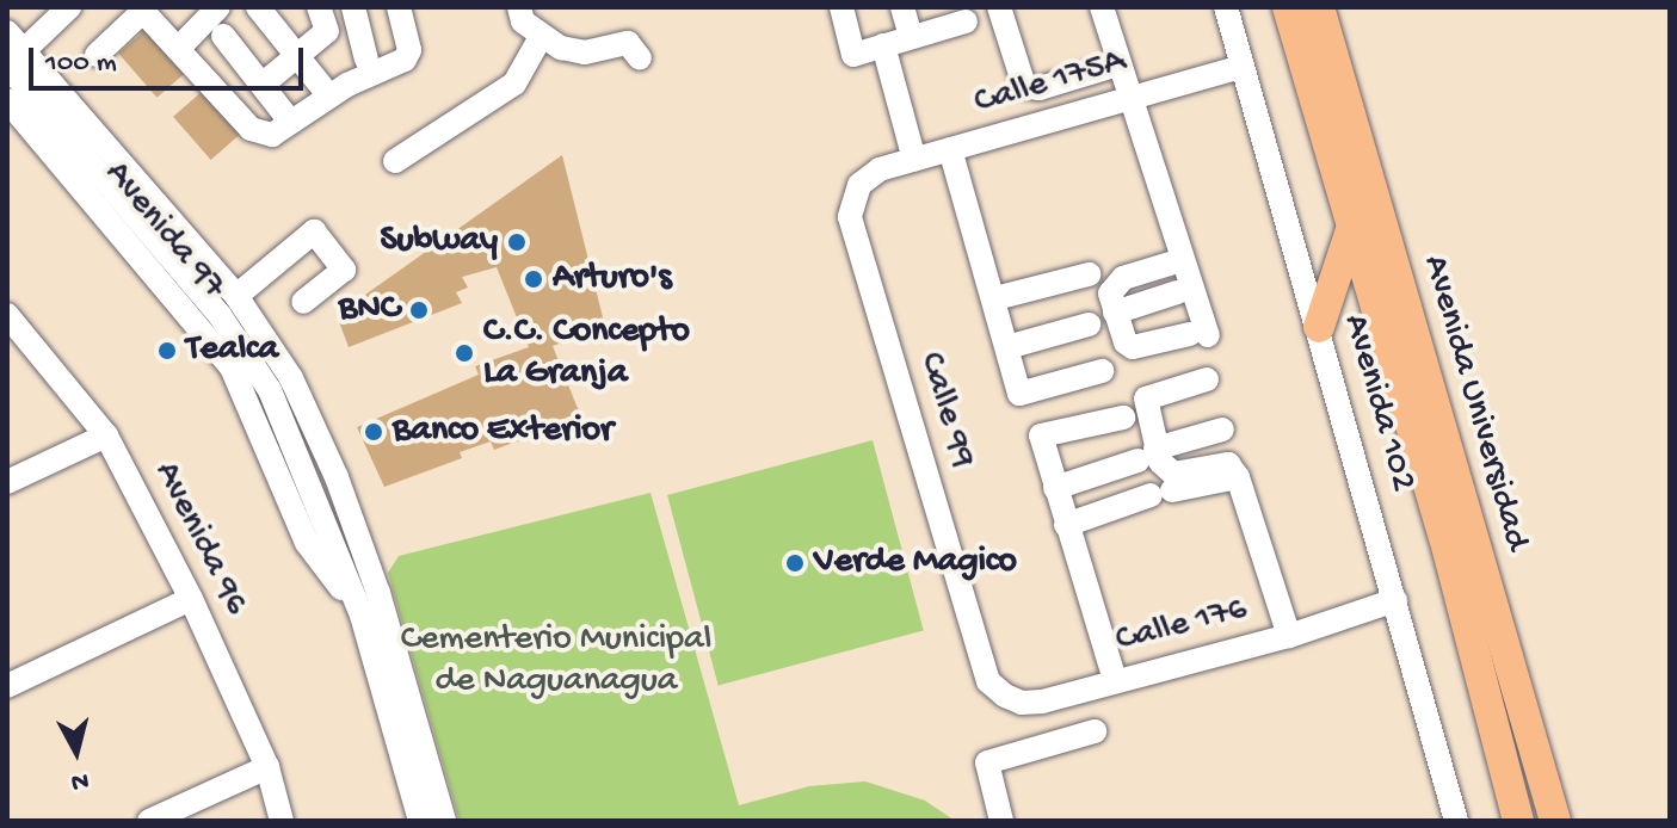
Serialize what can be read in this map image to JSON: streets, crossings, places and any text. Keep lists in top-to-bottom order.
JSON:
{
  "streets": {
    "main road": ["Avenida Universidad"],
    "street": [
      "Calle 175A",
      "Avenida 97",
      "Avenida 102",
      "Calle 99",
      "Avenida 96",
      "Calle 176"
    ]
  },
  "crossings": [
    ["Calle 175A", "Avenida 102"],
    ["Calle 175A", "Calle 99"],
    ["Avenida 102", "Calle 176"],
    ["Calle 99", "Calle 176"]
  ],
  "parks": ["Cementerio Municipal de Naguanagua"],
  "places": [
    "Subway",
    "Arturo's",
    "BNC",
    "Tealca",
    "C.C. Concepto La Granja",
    "Banco Exterior",
    "Verde Magico"
  ],
  "scale_bar": "100 m",
  "north": "bottom"
}
